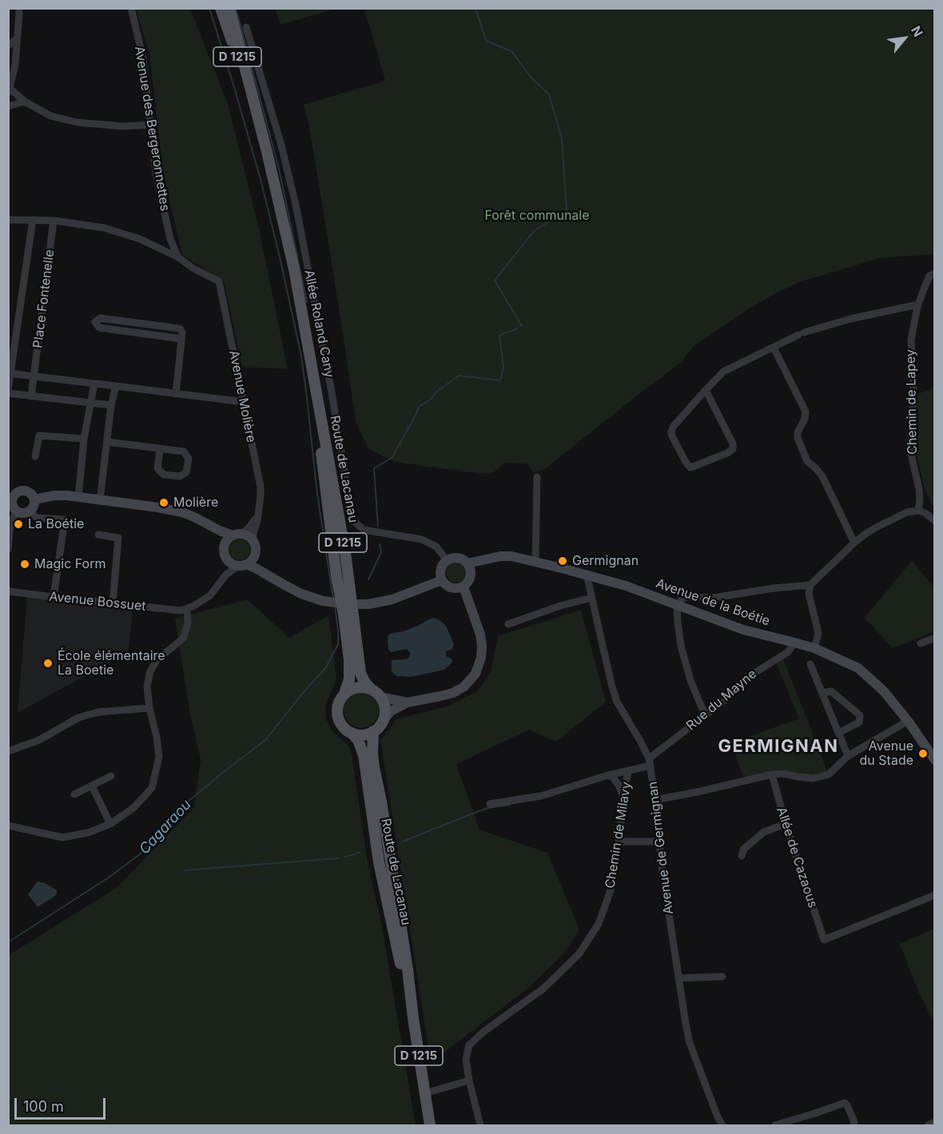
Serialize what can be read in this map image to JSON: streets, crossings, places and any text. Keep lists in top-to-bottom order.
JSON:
{
  "streets": {
    "main road": ["D 1215", "Route de Lacanau", "Avenue de la Boétie"],
    "street": [
      "Avenue des Bergeronnettes",
      "Place Fontenelle",
      "Allée Roland Cany",
      "Avenue Molière",
      "Chemin de Lapey",
      "Avenue Bossuet",
      "Rue du Mayne",
      "Chemin de Milavy",
      "Avenue de Germignan",
      "Allée de Cazaous"
    ]
  },
  "crossings": [
    ["Avenue des Bergeronnettes", "Avenue Molière"],
    ["Allée Roland Cany", "Avenue de la Boétie"],
    ["Avenue de la Boétie", "Rue du Mayne"],
    ["Avenue de la Boétie", "Avenue de Germignan"],
    ["Rue du Mayne", "Avenue de Germignan"]
  ],
  "districts": ["GERMIGNAN"],
  "water": ["Cagaraou"],
  "parks": ["Forêt communale"],
  "places": [
    "Molière",
    "La Boétie",
    "Germignan",
    "Magic Form",
    "École élémentaire La Boetie",
    "Avenue du Stade"
  ],
  "scale_bar": "100 m",
  "north": "top right"
}
